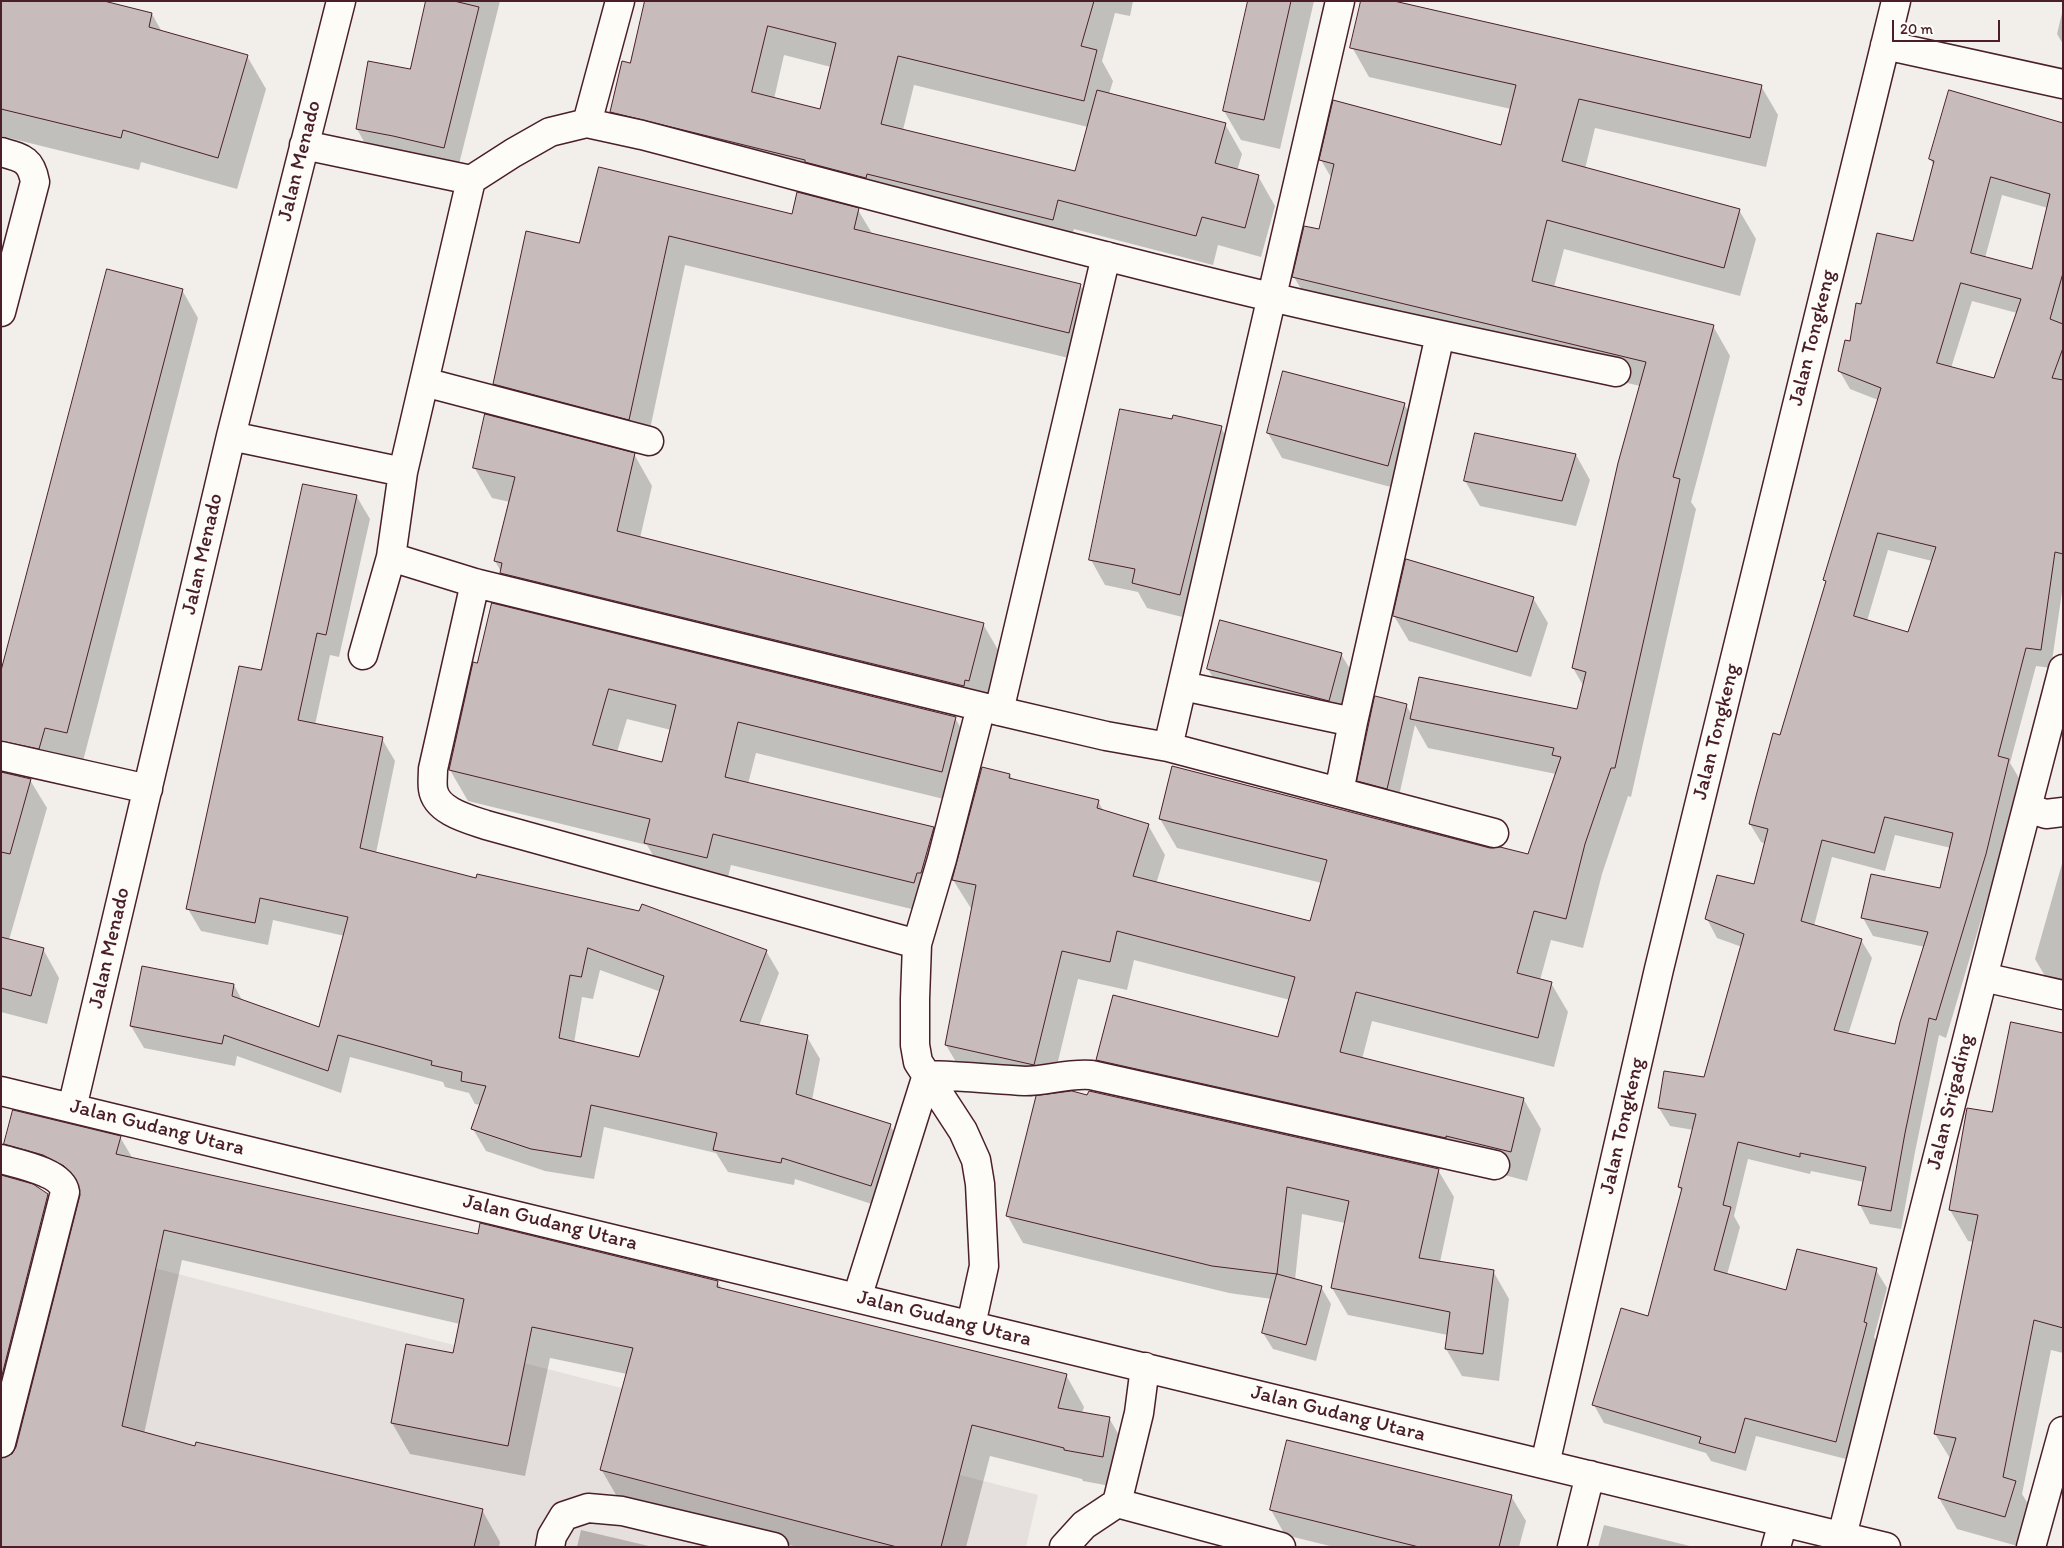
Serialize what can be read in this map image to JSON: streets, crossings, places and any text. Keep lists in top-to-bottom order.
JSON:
{
  "streets": {
    "street": [
      "Jalan Menado",
      "Jalan Tongkeng",
      "Jalan Srigading",
      "Jalan Gudang Utara"
    ]
  },
  "crossings": [
    ["Jalan Menado", "Jalan Gudang Utara"],
    ["Jalan Tongkeng", "Jalan Gudang Utara"],
    ["Jalan Srigading", "Jalan Gudang Utara"]
  ],
  "scale_bar": "20 m"
}
